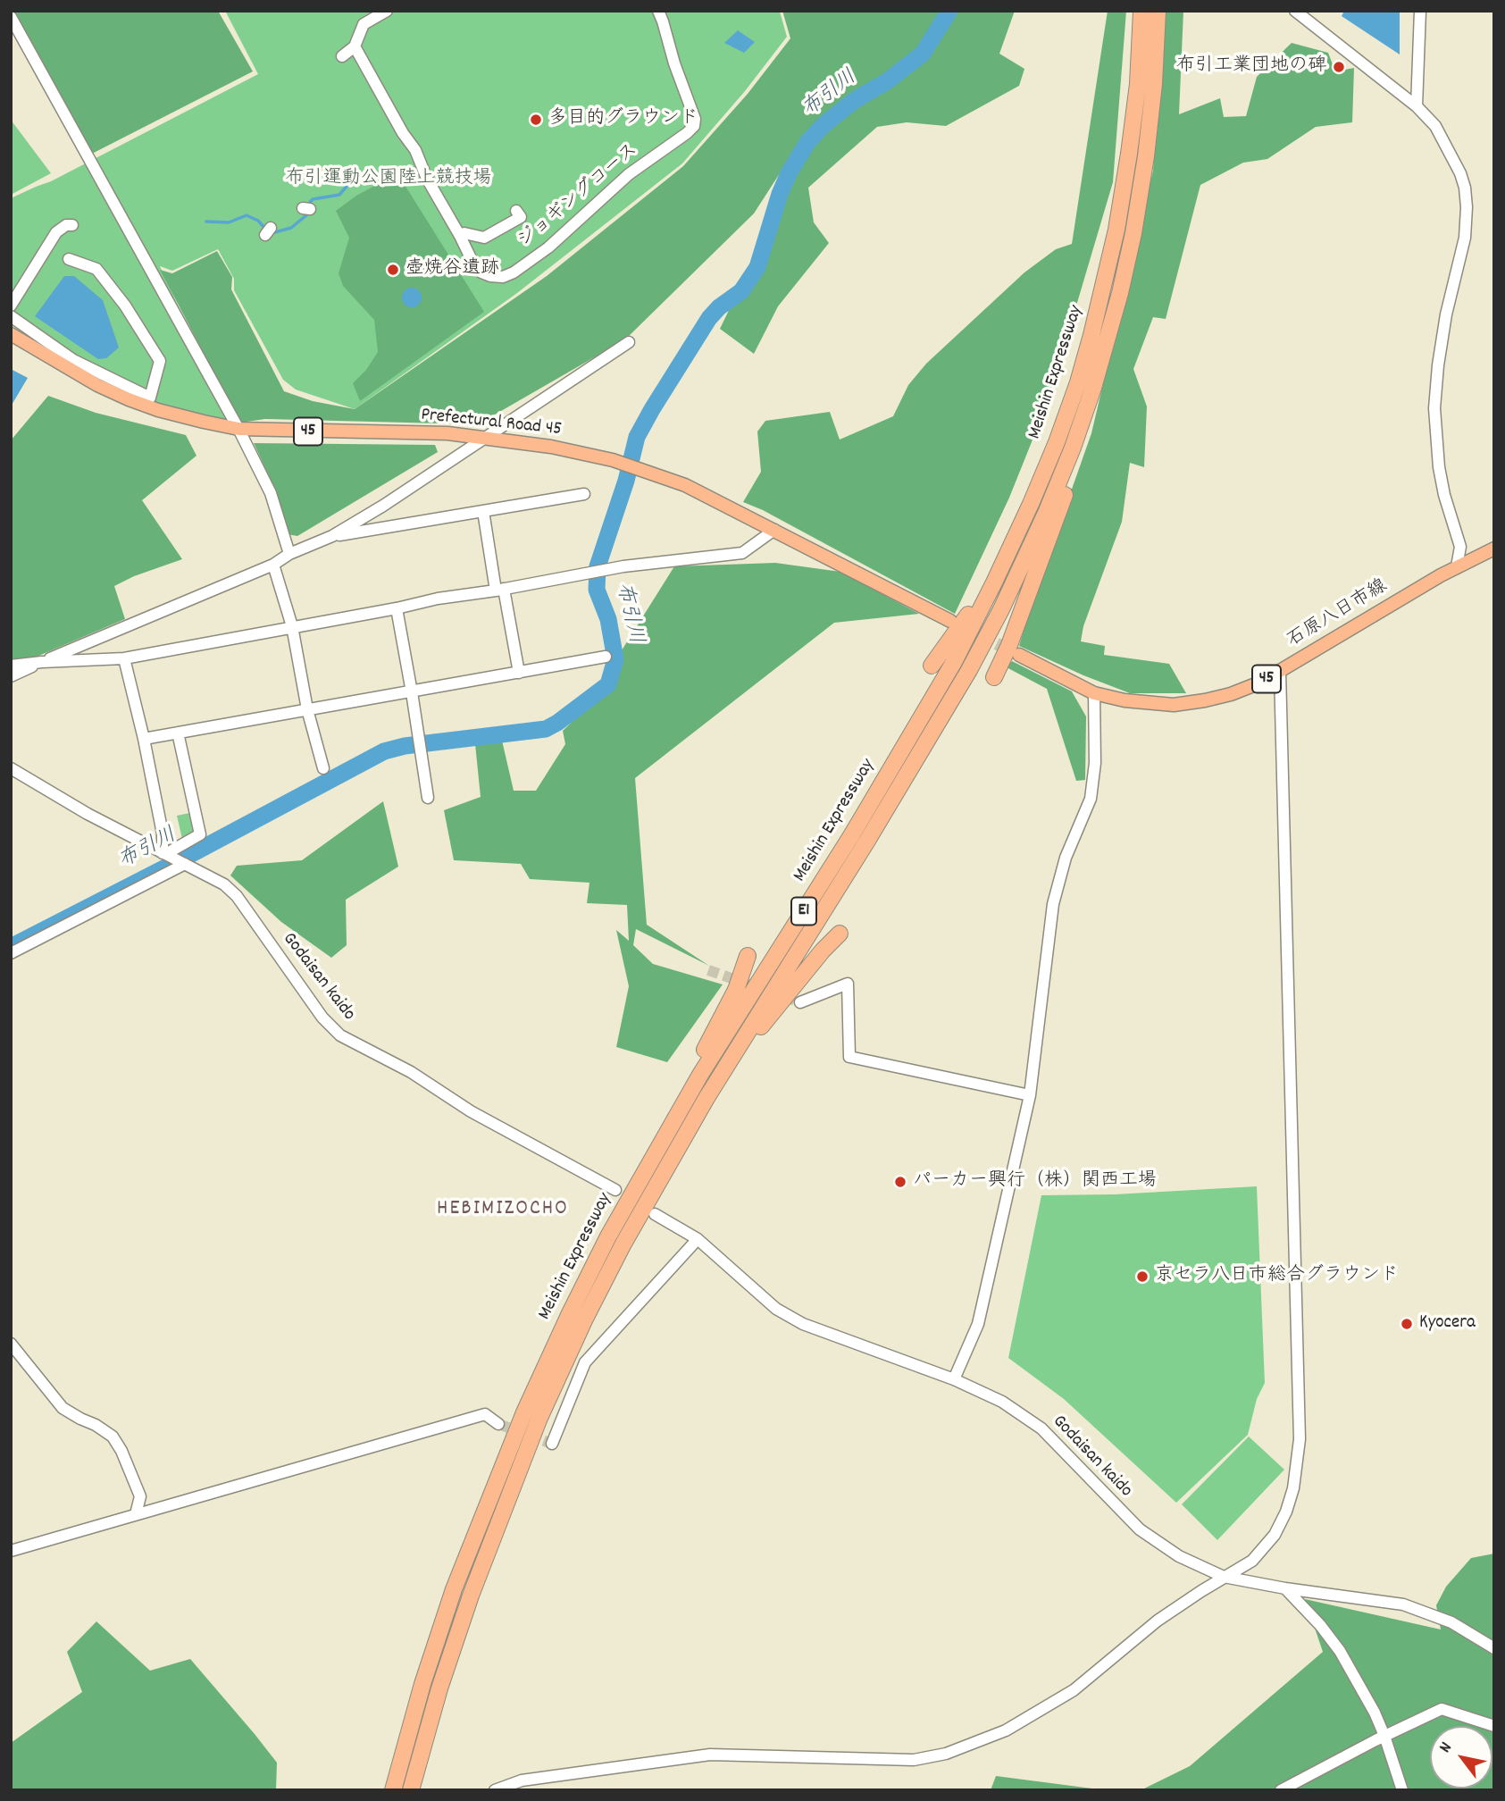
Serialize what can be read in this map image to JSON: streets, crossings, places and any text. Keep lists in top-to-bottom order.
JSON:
{
  "streets": {
    "highway": ["Meishin Expressway", "E1"],
    "main road": ["Prefectural Road 45", "45", "石原八日市線"],
    "street": ["ジョギングコース", "Godaisan kaido"]
  },
  "districts": ["HEBIMIZOCHO"],
  "water": ["布引川"],
  "parks": ["布引運動公園陸上競技場"],
  "places": [
    "布引工業団地の碑",
    "多目的グラウンド",
    "壺焼谷遺跡",
    "パーカー興行（株）関西工場",
    "京セラ八日市総合グラウンド",
    "Kyocera"
  ],
  "north": "top left"
}
